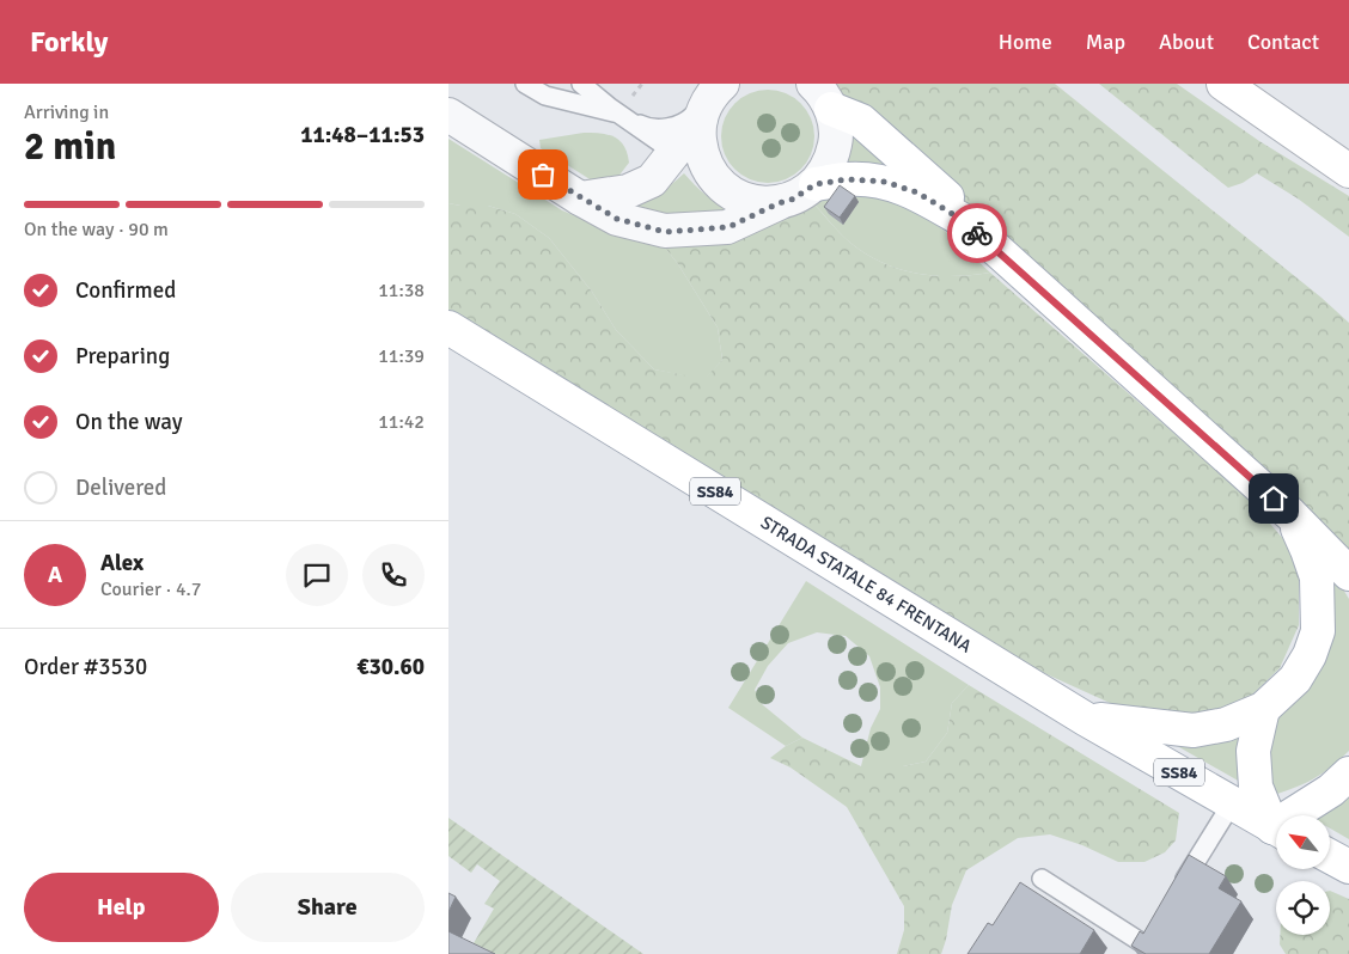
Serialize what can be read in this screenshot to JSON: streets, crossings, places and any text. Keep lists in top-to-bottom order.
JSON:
{
  "streets": {
    "main road": ["SS84", "STRADA STATALE 84 FRENTANA"]
  },
  "north": "top left",
  "page": {
    "header": "Forkly",
    "nav": [
      "Home",
      "Map",
      "About",
      "Contact"
    ],
    "heading": ["2 min", "Arriving in", "11:48–11:53"],
    "panel": [
      "Alex",
      "Courier · 4.7",
      "Order #3530",
      "€30.60"
    ],
    "bar": "On the way · 90 m",
    "list": [
      ["Confirmed", "11:38"],
      ["Preparing", "11:39"],
      ["On the way", "11:42"],
      "Delivered"
    ],
    "round": "A",
    "buttons": ["Help", "Share"]
  }
}
